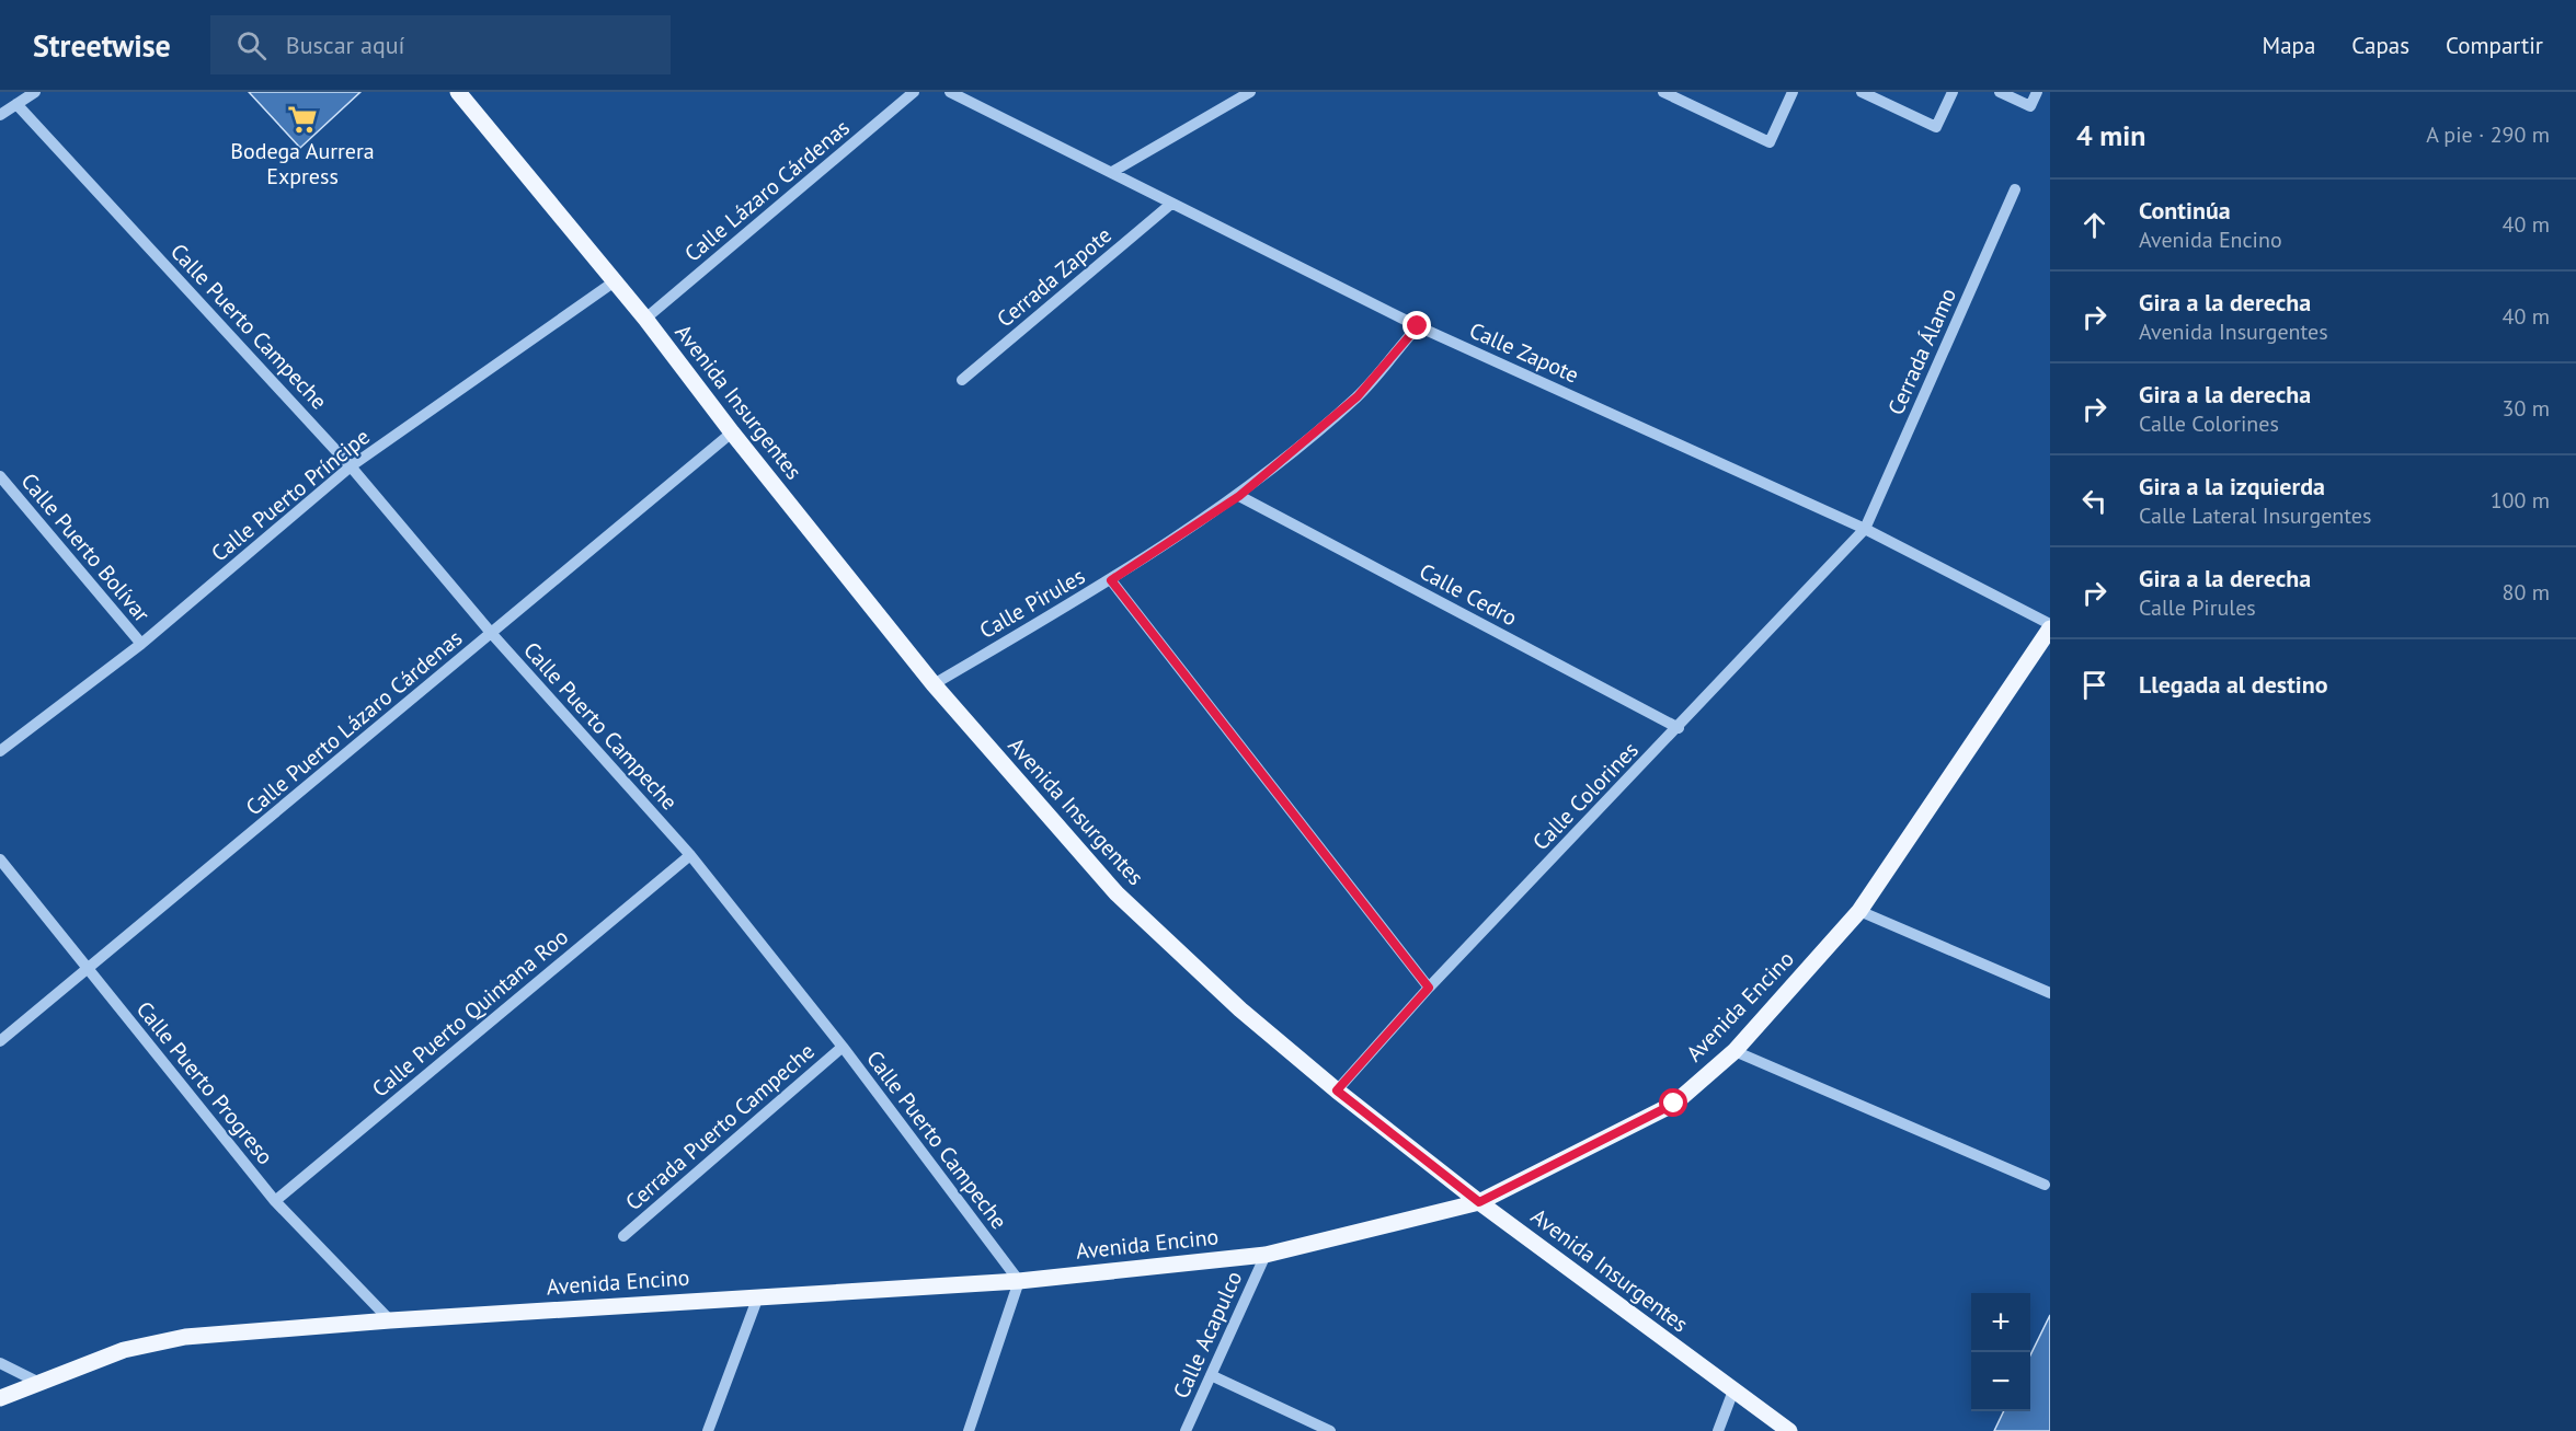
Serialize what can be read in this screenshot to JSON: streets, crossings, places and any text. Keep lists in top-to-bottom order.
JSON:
{
  "streets": {
    "main road": ["Avenida Insurgentes", "Avenida Encino"],
    "street": [
      "Calle Lázaro Cárdenas",
      "Cerrada Zapote",
      "Calle Puerto Campeche",
      "Cerrada Álamo",
      "Calle Zapote",
      "Calle Puerto Príncipe",
      "Calle Puerto Bolívar",
      "Calle Cedro",
      "Calle Pirules",
      "Calle Puerto Lázaro Cárdenas",
      "Calle Colorines",
      "Calle Puerto Quintana Roo",
      "Calle Puerto Progreso",
      "Cerrada Puerto Campeche",
      "Calle Acapulco"
    ]
  },
  "crossings": [
    ["Calle Lázaro Cárdenas", "Avenida Insurgentes"],
    ["Cerrada Zapote", "Calle Zapote"],
    ["Calle Puerto Campeche", "Calle Puerto Príncipe"],
    ["Calle Puerto Campeche", "Calle Puerto Lázaro Cárdenas"],
    ["Calle Puerto Campeche", "Avenida Encino"],
    ["Calle Puerto Campeche", "Calle Puerto Quintana Roo"],
    ["Calle Puerto Campeche", "Cerrada Puerto Campeche"],
    ["Cerrada Álamo", "Calle Zapote"],
    ["Cerrada Álamo", "Calle Colorines"],
    ["Calle Zapote", "Calle Pirules"],
    ["Calle Zapote", "Calle Colorines"],
    ["Calle Zapote", "Avenida Encino"],
    ["Avenida Insurgentes", "Calle Puerto Príncipe"],
    ["Avenida Insurgentes", "Calle Pirules"],
    ["Avenida Insurgentes", "Calle Puerto Lázaro Cárdenas"],
    ["Avenida Insurgentes", "Calle Colorines"],
    ["Avenida Insurgentes", "Avenida Encino"],
    ["Calle Puerto Príncipe", "Calle Puerto Bolívar"],
    ["Calle Cedro", "Calle Pirules"],
    ["Calle Cedro", "Calle Colorines"],
    ["Calle Puerto Lázaro Cárdenas", "Calle Puerto Progreso"],
    ["Avenida Encino", "Calle Puerto Progreso"],
    ["Avenida Encino", "Calle Acapulco"],
    ["Calle Puerto Quintana Roo", "Calle Puerto Progreso"]
  ],
  "places": {
    "supermarket": ["Bodega Aurrera Express"]
  },
  "page": {
    "header": "Streetwise",
    "search": "Buscar aquí",
    "nav": ["Mapa", "Capas", "Compartir"],
    "heading": ["4 min", "A pie · 290 m"],
    "list": [
      ["Continúa", "Avenida Encino", "40 m"],
      ["Gira a la derecha", "Avenida Insurgentes", "40 m"],
      ["Gira a la derecha", "Calle Colorines", "30 m"],
      ["Gira a la izquierda", "Calle Lateral Insurgentes", "100 m"],
      ["Gira a la derecha", "Calle Pirules", "80 m"],
      "Llegada al destino"
    ],
    "map_buttons": ["+", "−"]
  }
}
